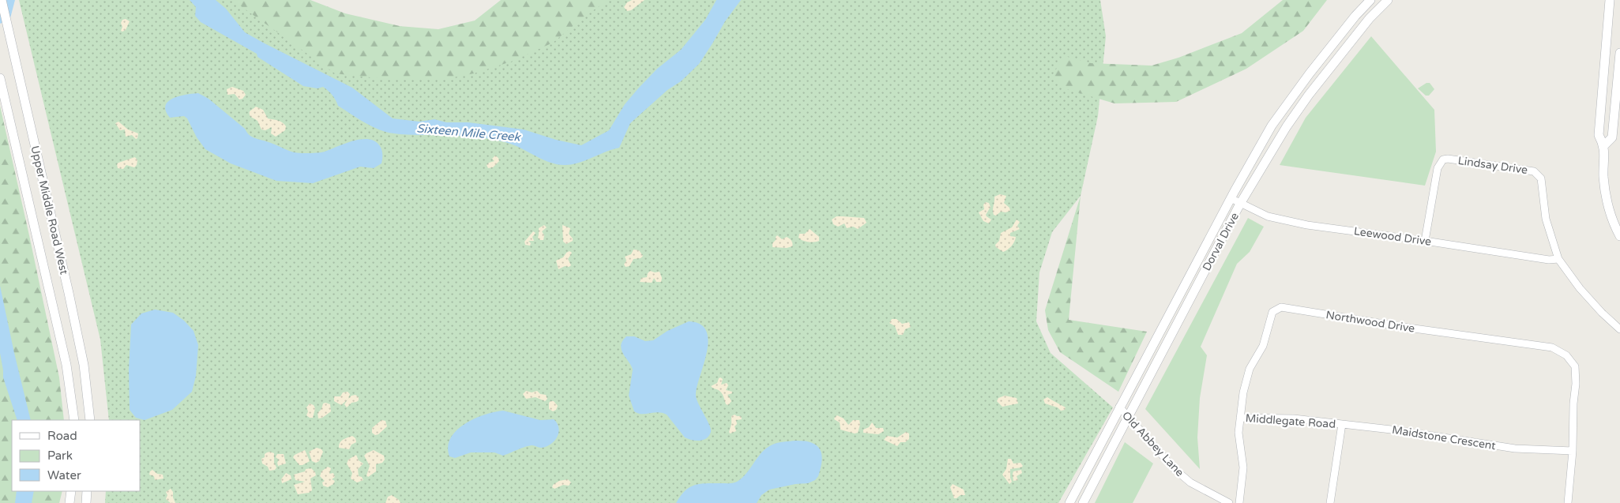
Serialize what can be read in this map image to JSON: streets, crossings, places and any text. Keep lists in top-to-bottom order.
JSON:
{
  "streets": {
    "main road": ["Upper Middle Road West", "Dorval Drive"],
    "street": [
      "Lindsay Drive",
      "Leewood Drive",
      "Northwood Drive",
      "Middlegate Road",
      "Maidstone Crescent",
      "Old Abbey Lane"
    ]
  },
  "crossings": [
    ["Lindsay Drive", "Leewood Drive"],
    ["Leewood Drive", "Dorval Drive"],
    ["Dorval Drive", "Old Abbey Lane"],
    ["Northwood Drive", "Middlegate Road"],
    ["Northwood Drive", "Maidstone Crescent"],
    ["Middlegate Road", "Maidstone Crescent"]
  ],
  "water": ["Sixteen Mile Creek"],
  "legend": ["Road", "Park", "Water"]
}
